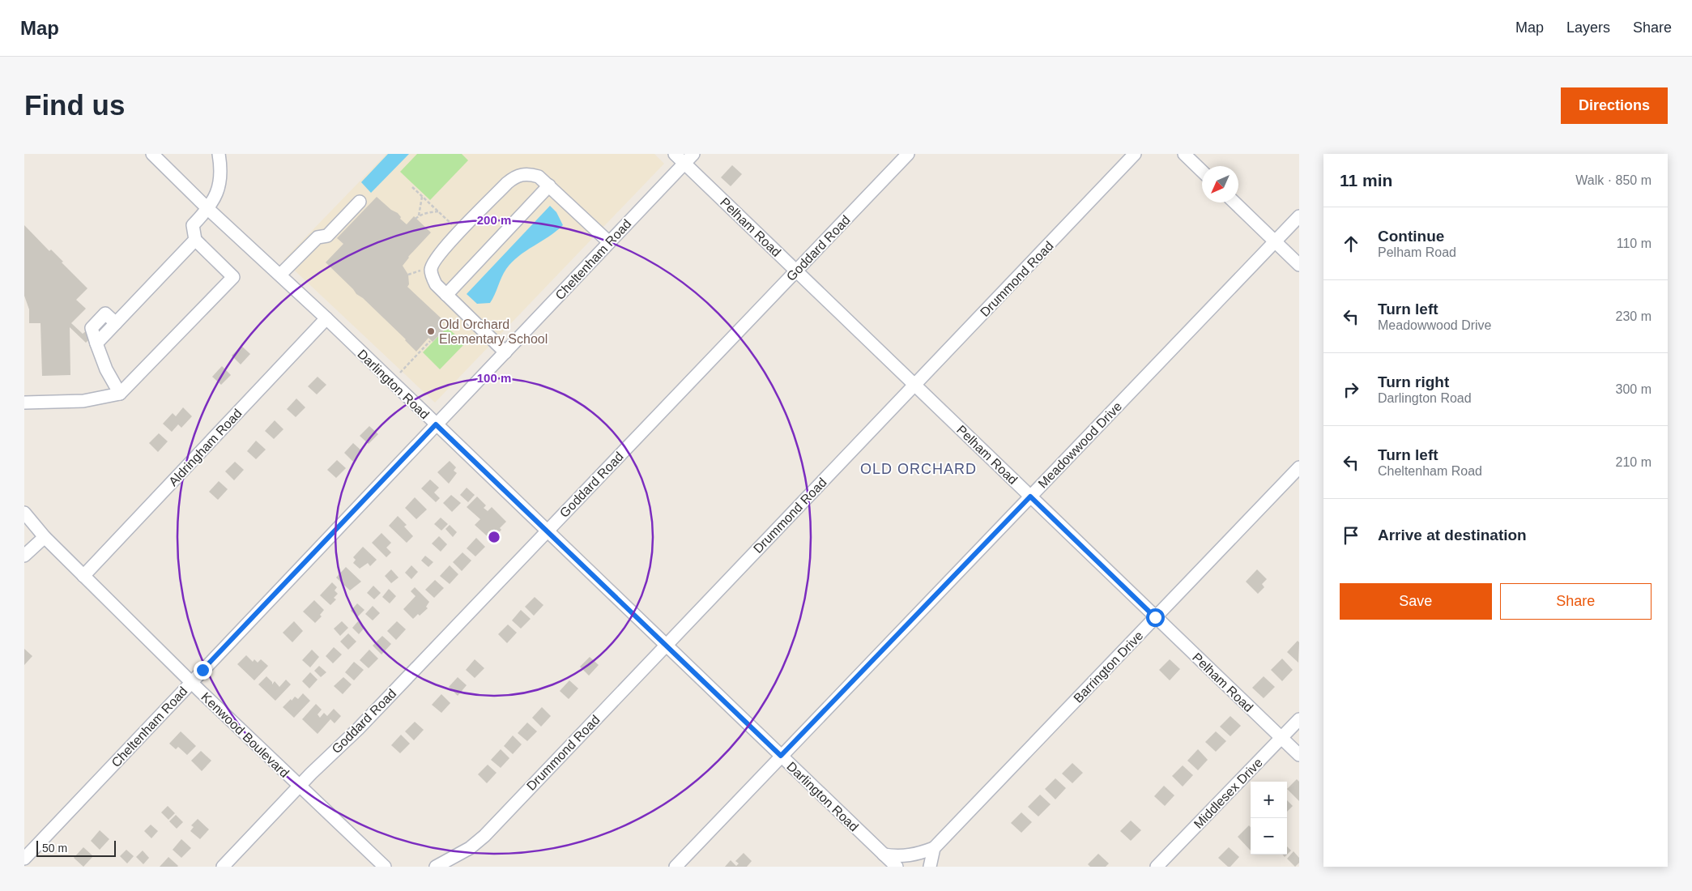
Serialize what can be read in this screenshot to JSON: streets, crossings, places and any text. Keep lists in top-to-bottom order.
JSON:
{
  "streets": {
    "street": [
      "Pelham Road",
      "Goddard Road",
      "Cheltenham Road",
      "Drummond Road",
      "Darlington Road",
      "Meadowwood Drive",
      "Aldringham Road",
      "Barrington Drive",
      "Kenwood Boulevard",
      "Middlesex Drive"
    ]
  },
  "crossings": [
    ["Pelham Road", "Goddard Road"],
    ["Pelham Road", "Cheltenham Road"],
    ["Pelham Road", "Drummond Road"],
    ["Pelham Road", "Meadowwood Drive"],
    ["Pelham Road", "Barrington Drive"],
    ["Pelham Road", "Middlesex Drive"],
    ["Goddard Road", "Darlington Road"],
    ["Goddard Road", "Kenwood Boulevard"],
    ["Cheltenham Road", "Darlington Road"],
    ["Cheltenham Road", "Kenwood Boulevard"],
    ["Drummond Road", "Darlington Road"],
    ["Darlington Road", "Meadowwood Drive"],
    ["Darlington Road", "Aldringham Road"],
    ["Darlington Road", "Barrington Drive"],
    ["Aldringham Road", "Kenwood Boulevard"]
  ],
  "districts": ["OLD ORCHARD"],
  "places": ["Old Orchard Elementary School"],
  "scale_bar": "50 m",
  "north": "bottom left",
  "page": {
    "header": "Map",
    "nav": ["Map", "Layers", "Share"],
    "buttons": [
      "Directions",
      ["Save", "Share"]
    ],
    "title": "Find us",
    "heading": ["11 min", "Walk · 850 m"],
    "list": [
      ["Continue", "Pelham Road", "110 m"],
      ["Turn left", "Meadowwood Drive", "230 m"],
      ["Turn right", "Darlington Road", "300 m"],
      ["Turn left", "Cheltenham Road", "210 m"],
      "Arrive at destination"
    ],
    "map_buttons": ["+", "−"],
    "scale": "50 m"
  },
  "rings": ["200 m", "100 m"]
}
